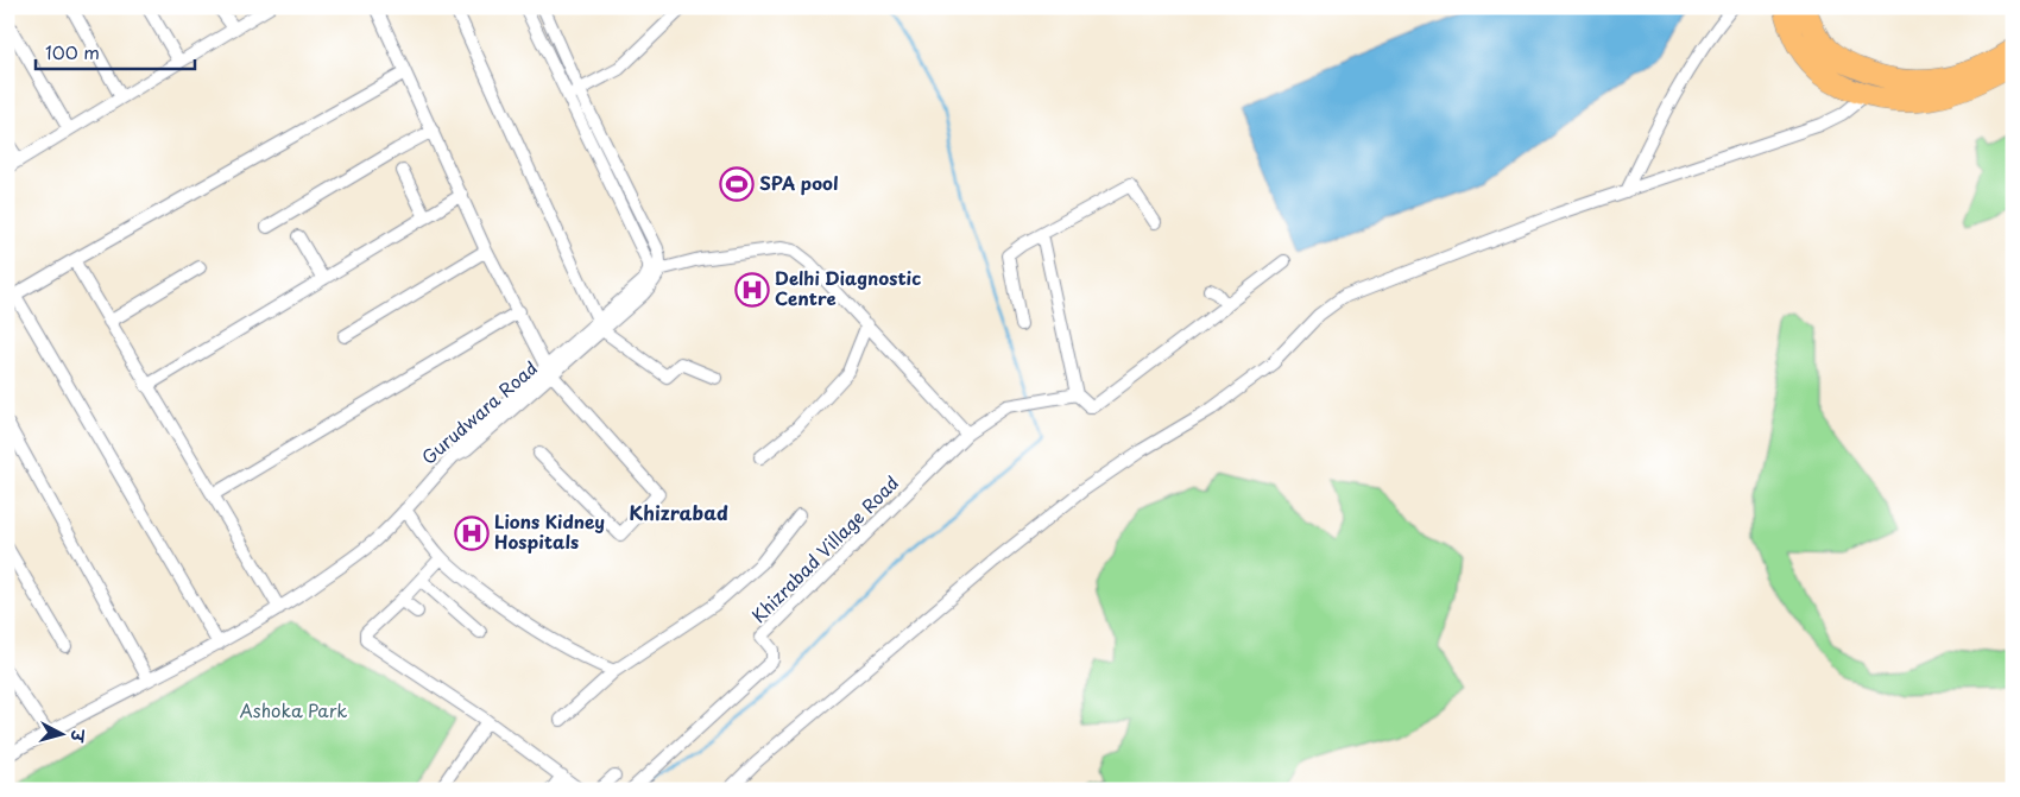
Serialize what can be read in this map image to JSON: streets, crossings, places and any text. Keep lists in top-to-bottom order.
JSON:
{
  "streets": {
    "street": ["Gurudwara Road", "Khizrabad Village Road"]
  },
  "districts": ["Khizrabad"],
  "parks": ["Ashoka Park"],
  "places": {
    "sports": ["SPA pool"],
    "hospital": ["Delhi Diagnostic Centre", "Lions Kidney Hospitals"]
  },
  "scale_bar": "100 m",
  "north": "right"
}
